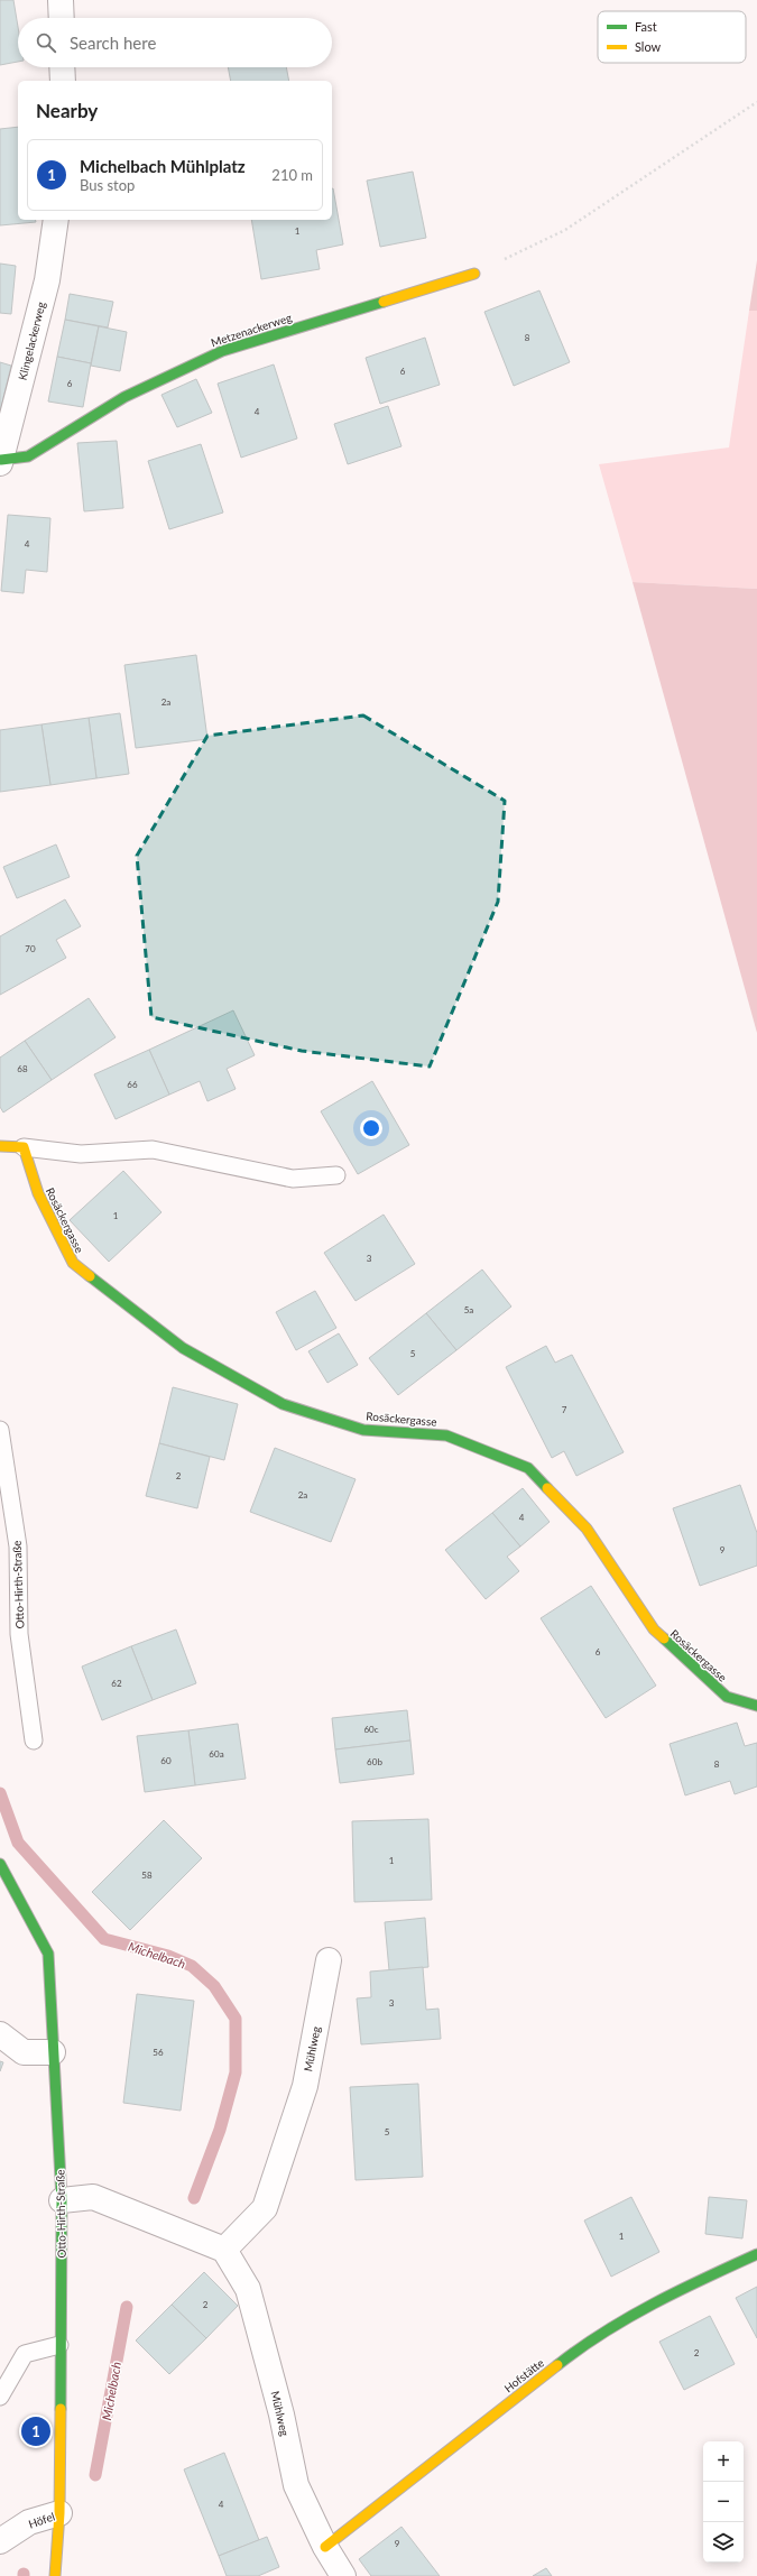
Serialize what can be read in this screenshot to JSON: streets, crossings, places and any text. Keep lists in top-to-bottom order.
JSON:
{
  "streets": {
    "street": [
      "Metzenackerweg",
      "Klingelackerweg",
      "Rosäckergasse",
      "Otto-Hirth-Straße",
      "Mühlweg",
      "Hofstätte",
      "Höfel"
    ]
  },
  "crossings": [
    ["Metzenackerweg", "Klingelackerweg"],
    ["Otto-Hirth-Straße", "Höfel"],
    ["Mühlweg", "Hofstätte"]
  ],
  "water": ["Michelbach"],
  "house_numbers": [
    "1",
    "8",
    "6",
    "6",
    "4",
    "4",
    "2a",
    "70",
    "68",
    "66",
    "1",
    "3",
    "5a",
    "5",
    "7",
    "2",
    "2a",
    "4",
    "9",
    "6",
    "62",
    "60c",
    "60a",
    "60",
    "60b",
    "8",
    "1",
    "58",
    "3",
    "56",
    "5",
    "1",
    "2",
    "2",
    "4",
    "9"
  ],
  "legend": ["Fast", "Slow"],
  "page": {
    "search": "Search here",
    "heading": "Nearby",
    "list": [
      {
        "mark": "1",
        "name": "Michelbach Mühlplatz",
        "note": "Bus stop",
        "value": "210 m"
      }
    ],
    "pins": "1",
    "map_buttons": ["+", "−"]
  }
}
